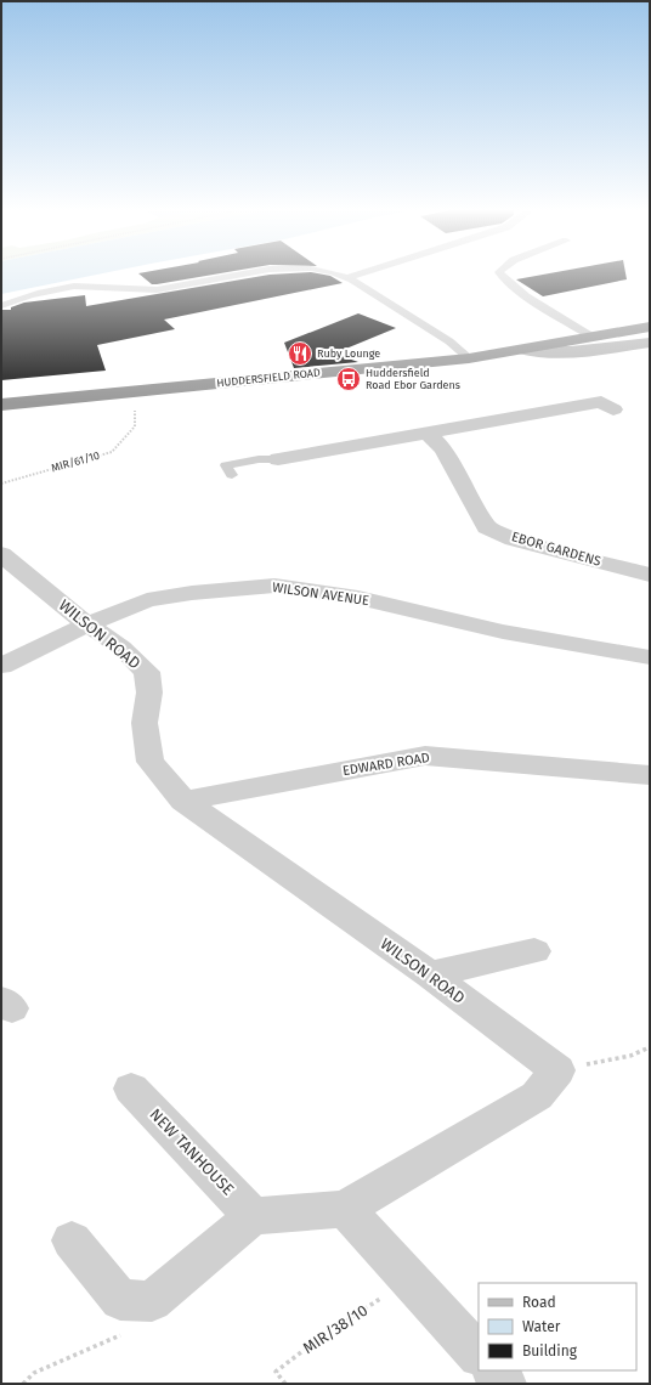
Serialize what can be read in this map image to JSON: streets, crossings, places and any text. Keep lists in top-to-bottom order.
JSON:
{
  "streets": {
    "highway": ["HUDDERSFIELD ROAD"],
    "street": [
      "EBOR GARDENS",
      "WILSON AVENUE",
      "WILSON ROAD",
      "EDWARD ROAD",
      "NEW TANHOUSE"
    ],
    "path": ["MIR/61/10", "MIR/38/10"]
  },
  "crossings": [
    ["HUDDERSFIELD ROAD", "MIR/61/10"],
    ["WILSON AVENUE", "WILSON ROAD"],
    ["WILSON ROAD", "EDWARD ROAD"]
  ],
  "places": {
    "restaurant": ["Ruby Lounge"],
    "bus stop": ["Huddersfield Road Ebor Gardens"]
  },
  "legend": ["Road", "Water", "Building"]
}
